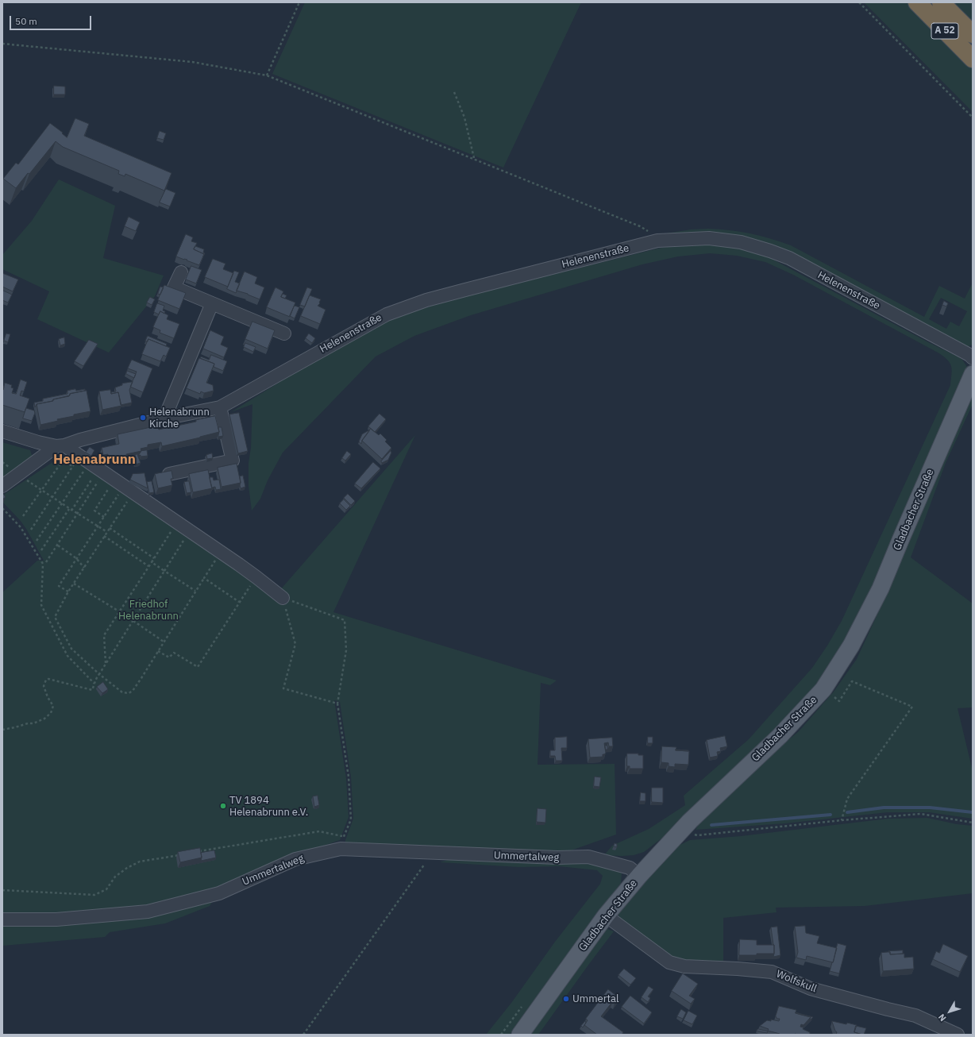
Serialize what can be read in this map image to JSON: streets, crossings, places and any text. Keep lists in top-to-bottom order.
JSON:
{
  "streets": {
    "highway": ["A 52"],
    "main road": ["Gladbacher Straße"],
    "street": ["Helenenstraße", "Ummertalweg", "Wolfskull"]
  },
  "crossings": [
    ["Gladbacher Straße", "Ummertalweg"],
    ["Gladbacher Straße", "Wolfskull"]
  ],
  "districts": ["Helenabrunn"],
  "parks": ["Friedhof Helenabrunn"],
  "places": ["Helenabrunn Kirche", "TV 1894 Helenabrunn e.V.", "Ummertal"],
  "scale_bar": "50 m",
  "north": "bottom left"
}
